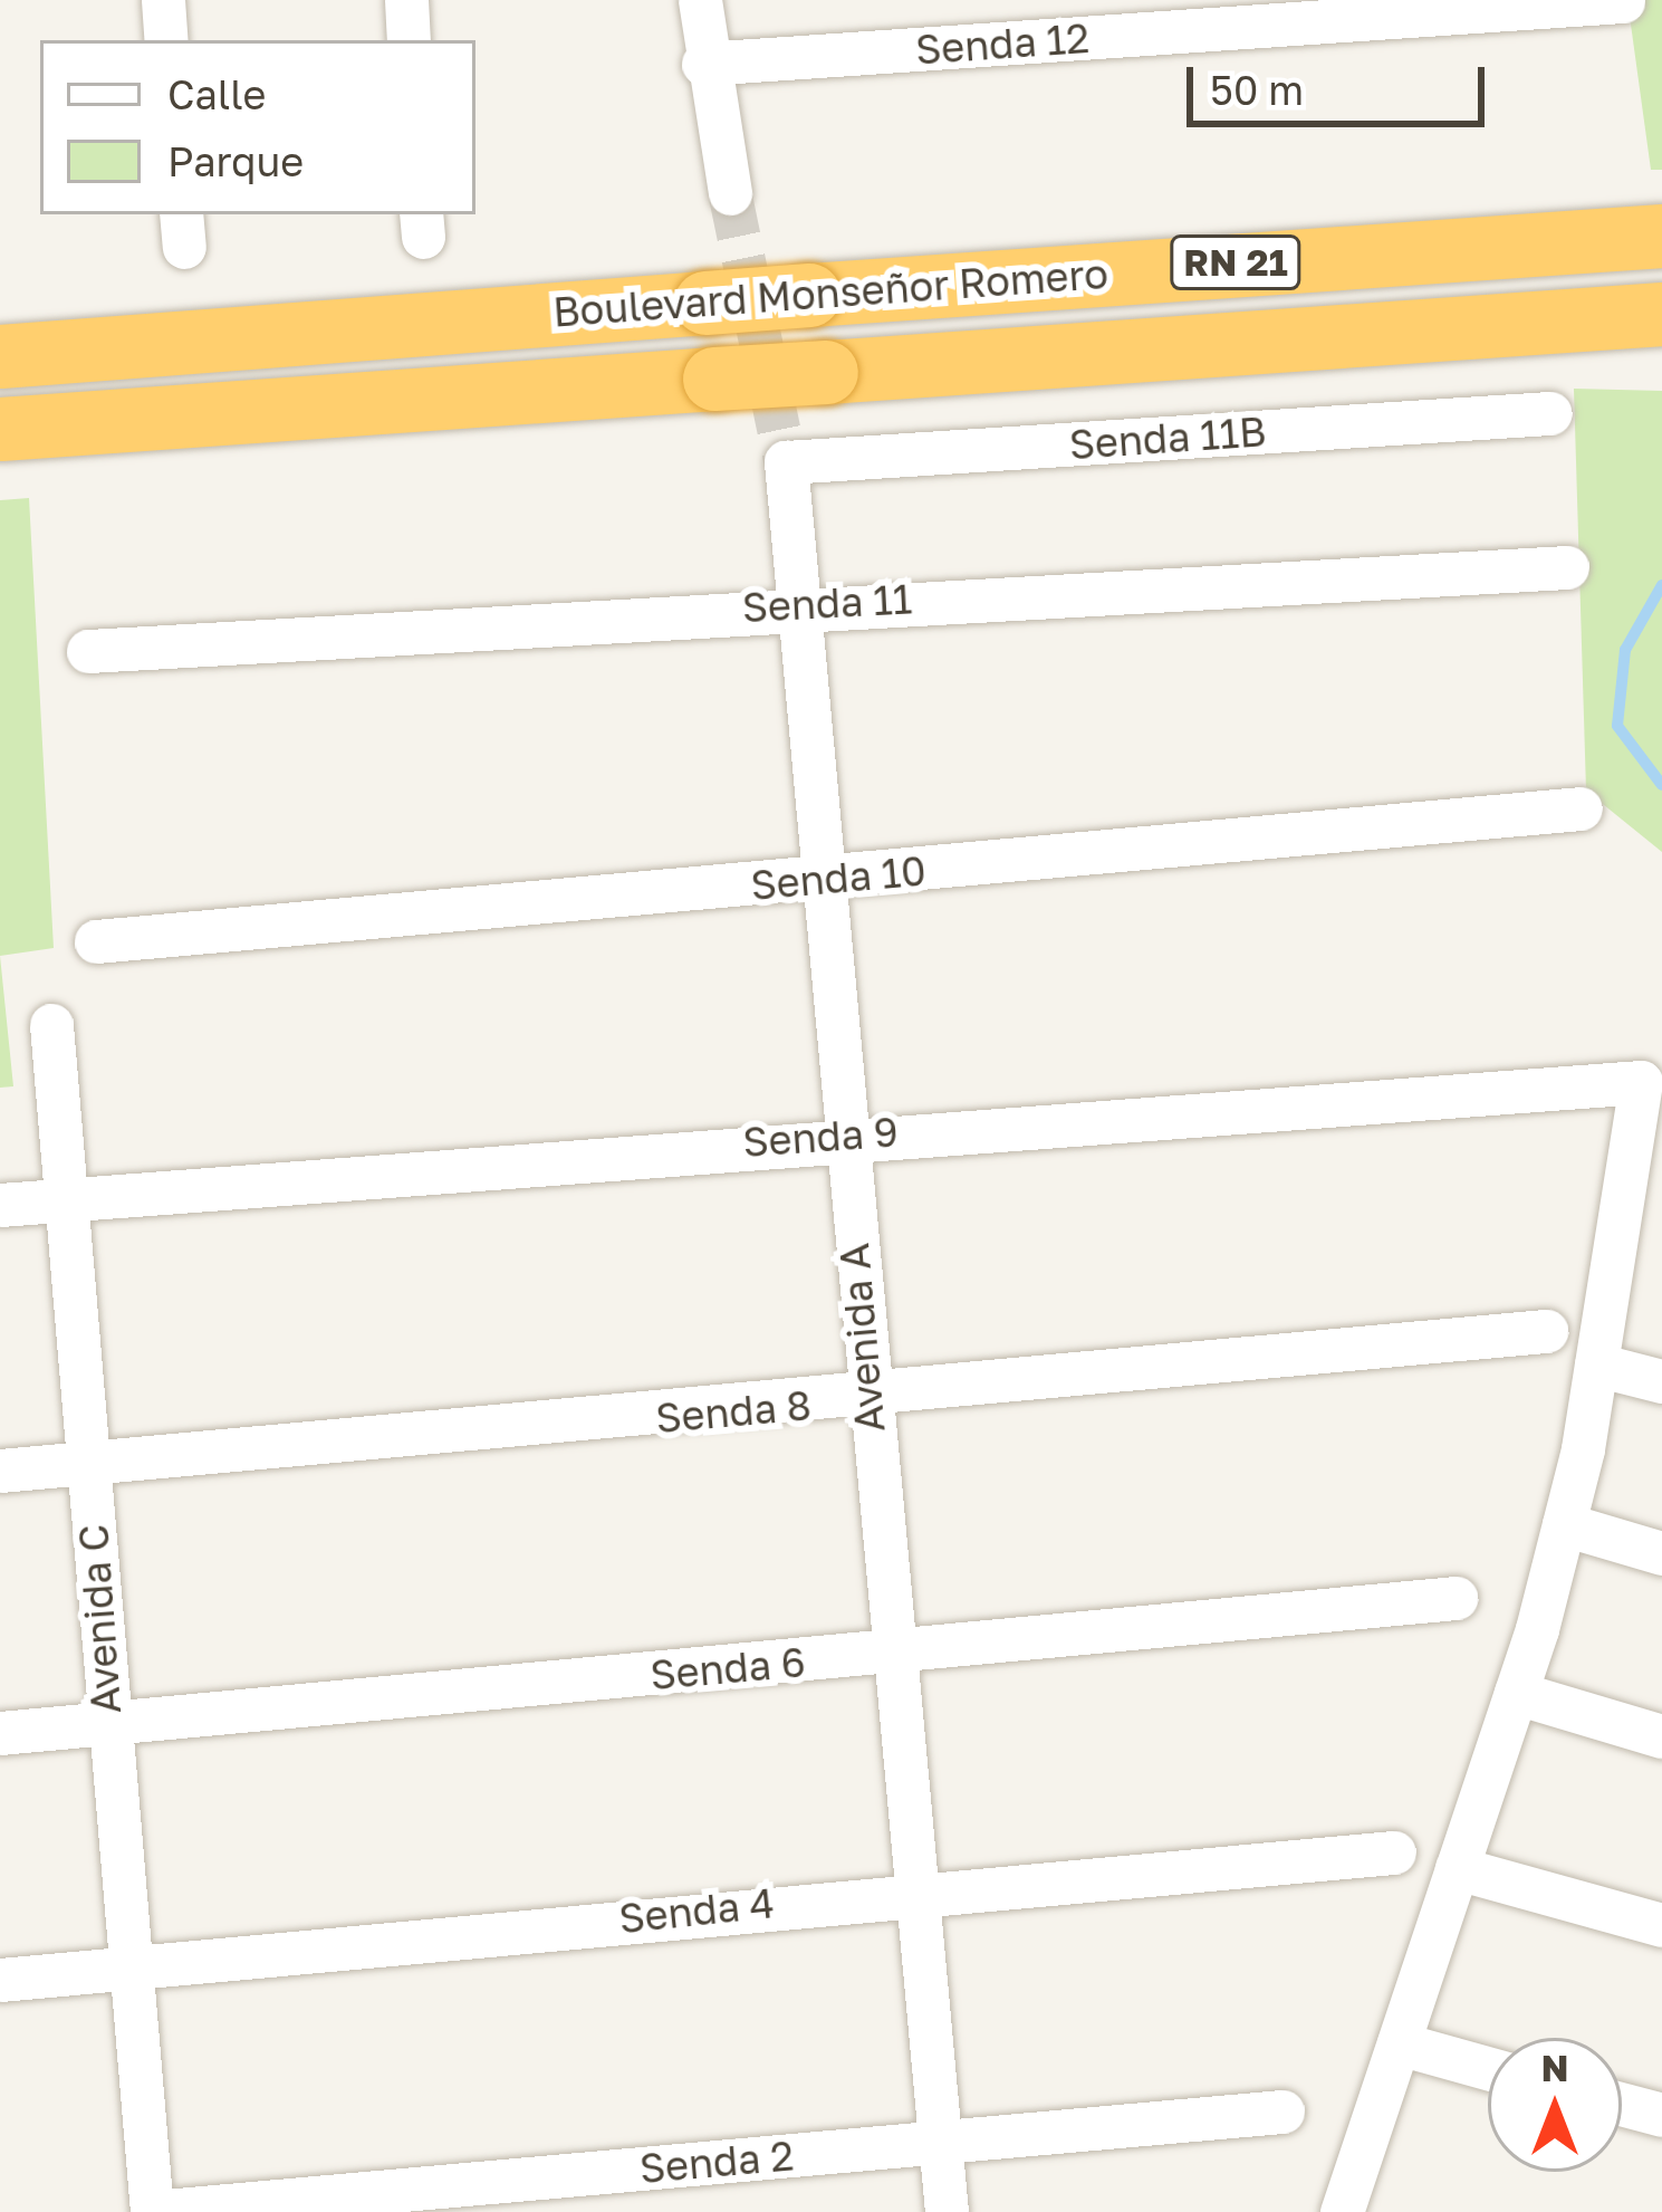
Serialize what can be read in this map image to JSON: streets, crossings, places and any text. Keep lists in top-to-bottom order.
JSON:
{
  "streets": {
    "highway": ["RN 21", "Boulevard Monseñor Romero"],
    "street": [
      "Senda 12",
      "Senda 11B",
      "Senda 11",
      "Senda 10",
      "Senda 9",
      "Avenida A",
      "Senda 8",
      "Avenida C",
      "Senda 6",
      "Senda 4",
      "Senda 2"
    ]
  },
  "crossings": [
    ["Senda 11B", "Avenida A"],
    ["Senda 11", "Avenida A"],
    ["Senda 10", "Avenida A"],
    ["Senda 9", "Avenida A"],
    ["Senda 9", "Avenida C"],
    ["Avenida A", "Senda 8"],
    ["Avenida A", "Senda 6"],
    ["Avenida A", "Senda 4"],
    ["Avenida A", "Senda 2"],
    ["Senda 8", "Avenida C"],
    ["Avenida C", "Senda 6"],
    ["Avenida C", "Senda 4"],
    ["Avenida C", "Senda 2"]
  ],
  "legend": ["Calle", "Parque"],
  "scale_bar": "50 m",
  "north": "top"
}
